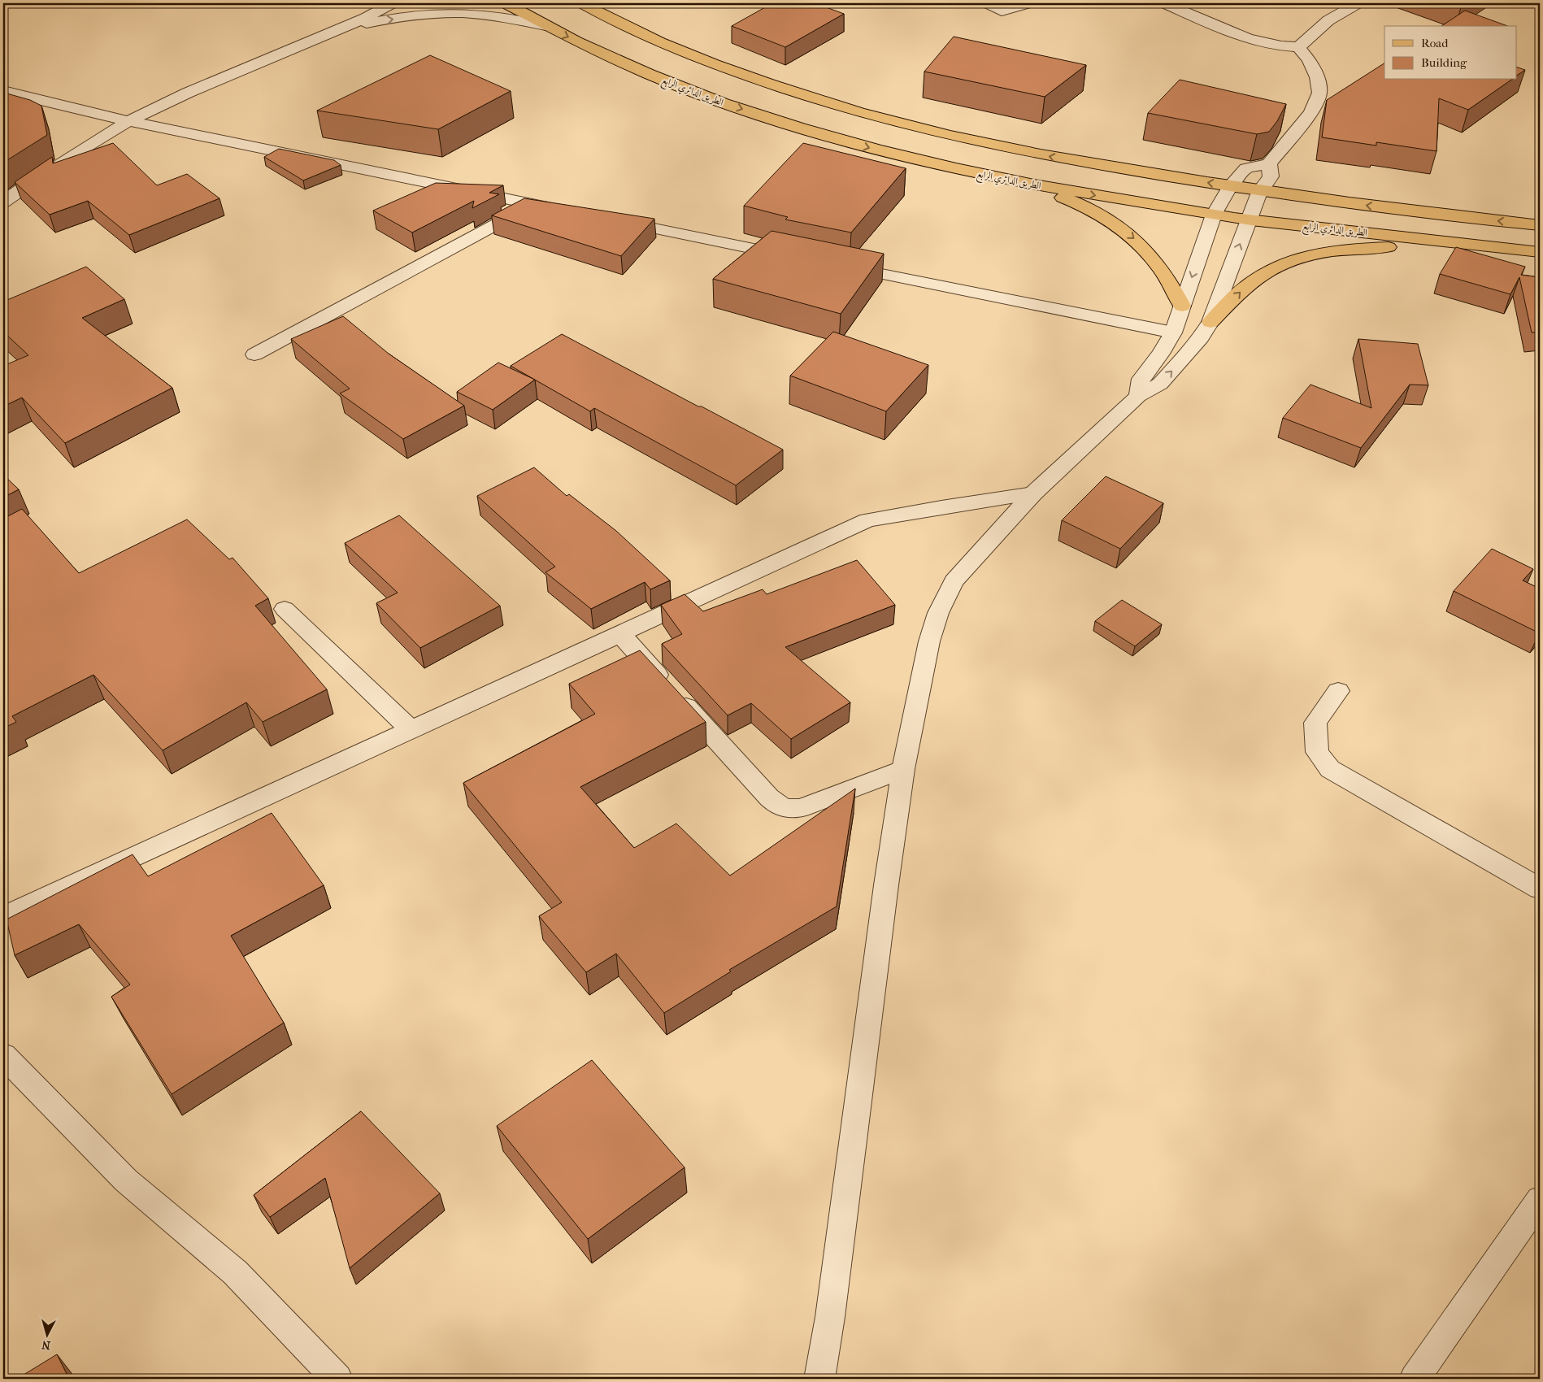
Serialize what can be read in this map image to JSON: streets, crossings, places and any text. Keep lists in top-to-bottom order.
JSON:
{
  "streets": {
    "main road": ["الطريق الدائري الرابع"]
  },
  "legend": ["Road", "Building"],
  "north": "bottom"
}
